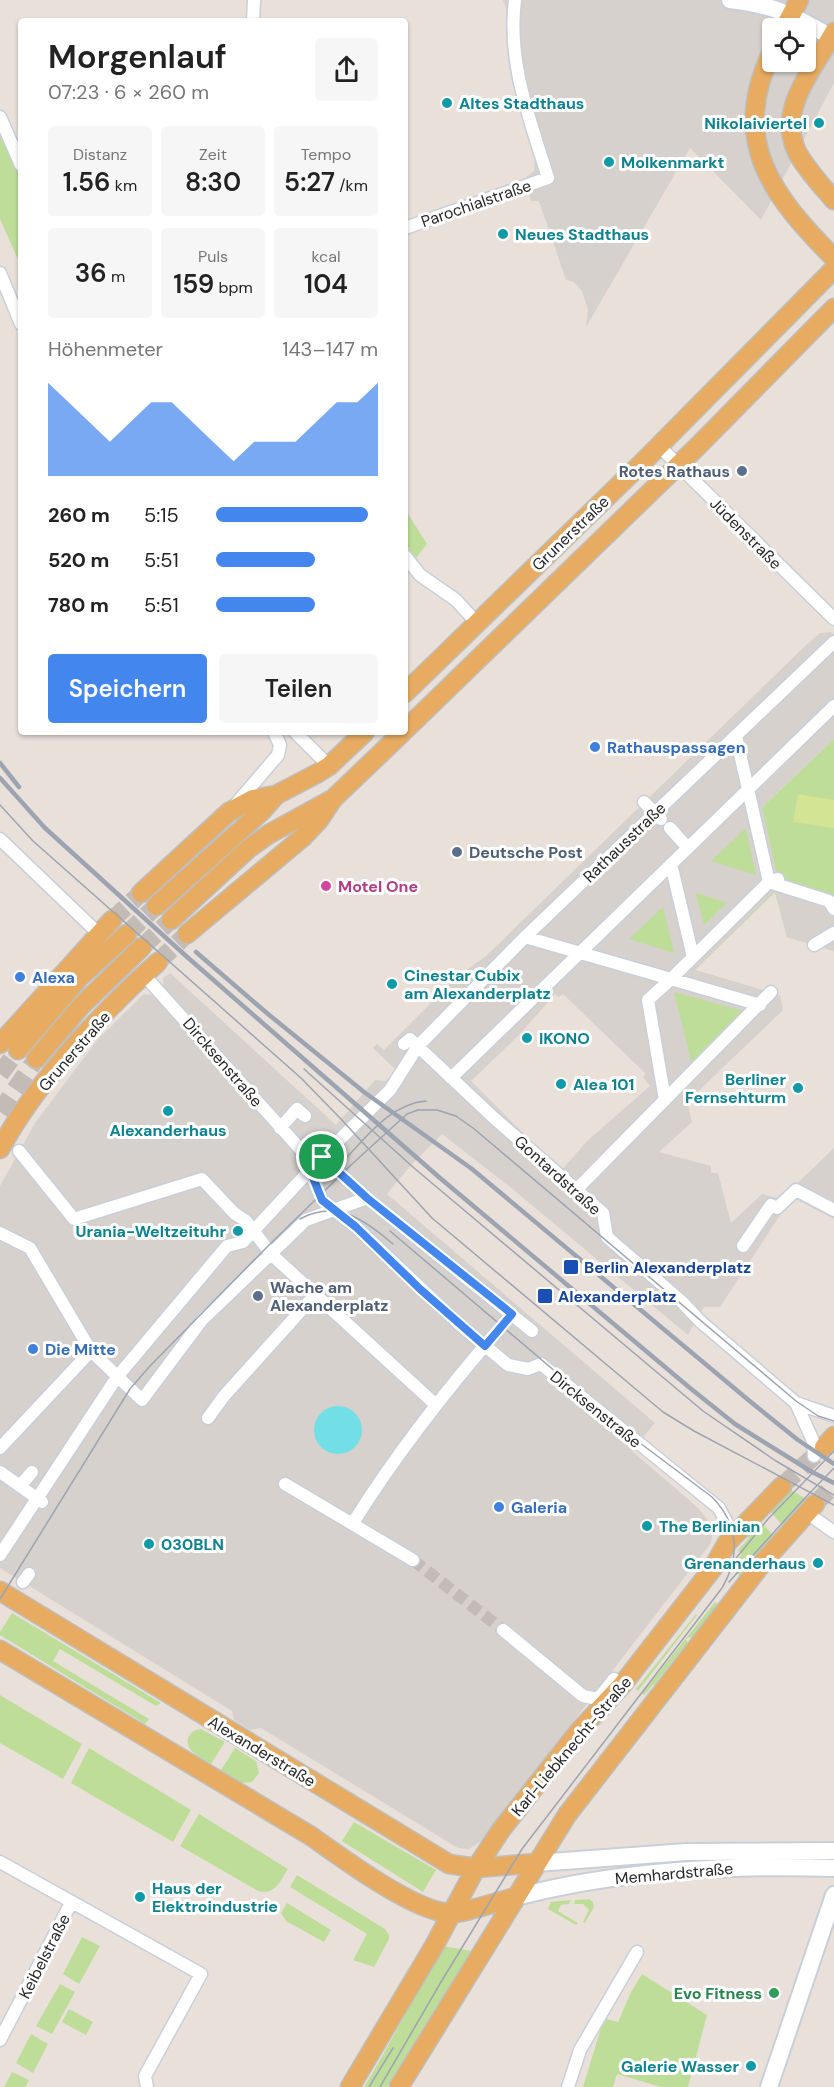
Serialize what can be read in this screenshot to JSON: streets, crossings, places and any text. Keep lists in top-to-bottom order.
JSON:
{
  "streets": {
    "main road": ["Grunerstraße", "Karl-Liebknecht-Straße", "Alexanderstraße"],
    "street": [
      "Parochialstraße",
      "Jüdenstraße",
      "Rathausstraße",
      "Dircksenstraße",
      "Gontardstraße",
      "Memhardstraße",
      "Keibelstraße"
    ]
  },
  "crossings": [
    ["Grunerstraße", "Jüdenstraße"],
    ["Grunerstraße", "Dircksenstraße"],
    ["Rathausstraße", "Dircksenstraße"],
    ["Rathausstraße", "Gontardstraße"],
    ["Dircksenstraße", "Karl-Liebknecht-Straße"],
    ["Karl-Liebknecht-Straße", "Alexanderstraße"],
    ["Alexanderstraße", "Memhardstraße"]
  ],
  "places": {
    "other": [
      "Altes Stadthaus",
      "Nikolaiviertel",
      "Molkenmarkt",
      "Neues Stadthaus",
      "Rotes Rathaus",
      "Rathauspassagen",
      "Deutsche Post",
      "Motel One",
      "Alexa",
      "Cinestar Cubix am Alexanderplatz",
      "IKONO",
      "Alea 101",
      "Berliner Fernsehturm",
      "Alexanderhaus",
      "Urania-Weltzeituhr",
      "Wache am Alexanderplatz",
      "Die Mitte",
      "Galeria",
      "The Berlinian",
      "030BLN",
      "Grenanderhaus",
      "Haus der Elektroindustrie",
      "Evo Fitness",
      "Galerie Wasser"
    ],
    "transit": ["Berlin Alexanderplatz", "Alexanderplatz"]
  },
  "page": {
    "heading": ["Morgenlauf", "07:23 · 6 × 260 m"],
    "stats": [
      ["Distanz", "1.56 km"],
      ["Zeit", "8:30"],
      ["Tempo", "5:27 /km"],
      ["36 m"],
      ["Puls", "159 bpm"],
      ["kcal", "104"]
    ],
    "chart": ["Höhenmeter", "143–147 m"],
    "list": [
      {
        "name": "260 m",
        "note": "5:15"
      },
      {
        "name": "520 m",
        "note": "5:51"
      },
      {
        "name": "780 m",
        "note": "5:51"
      }
    ],
    "buttons": ["Speichern", "Teilen"]
  }
}
